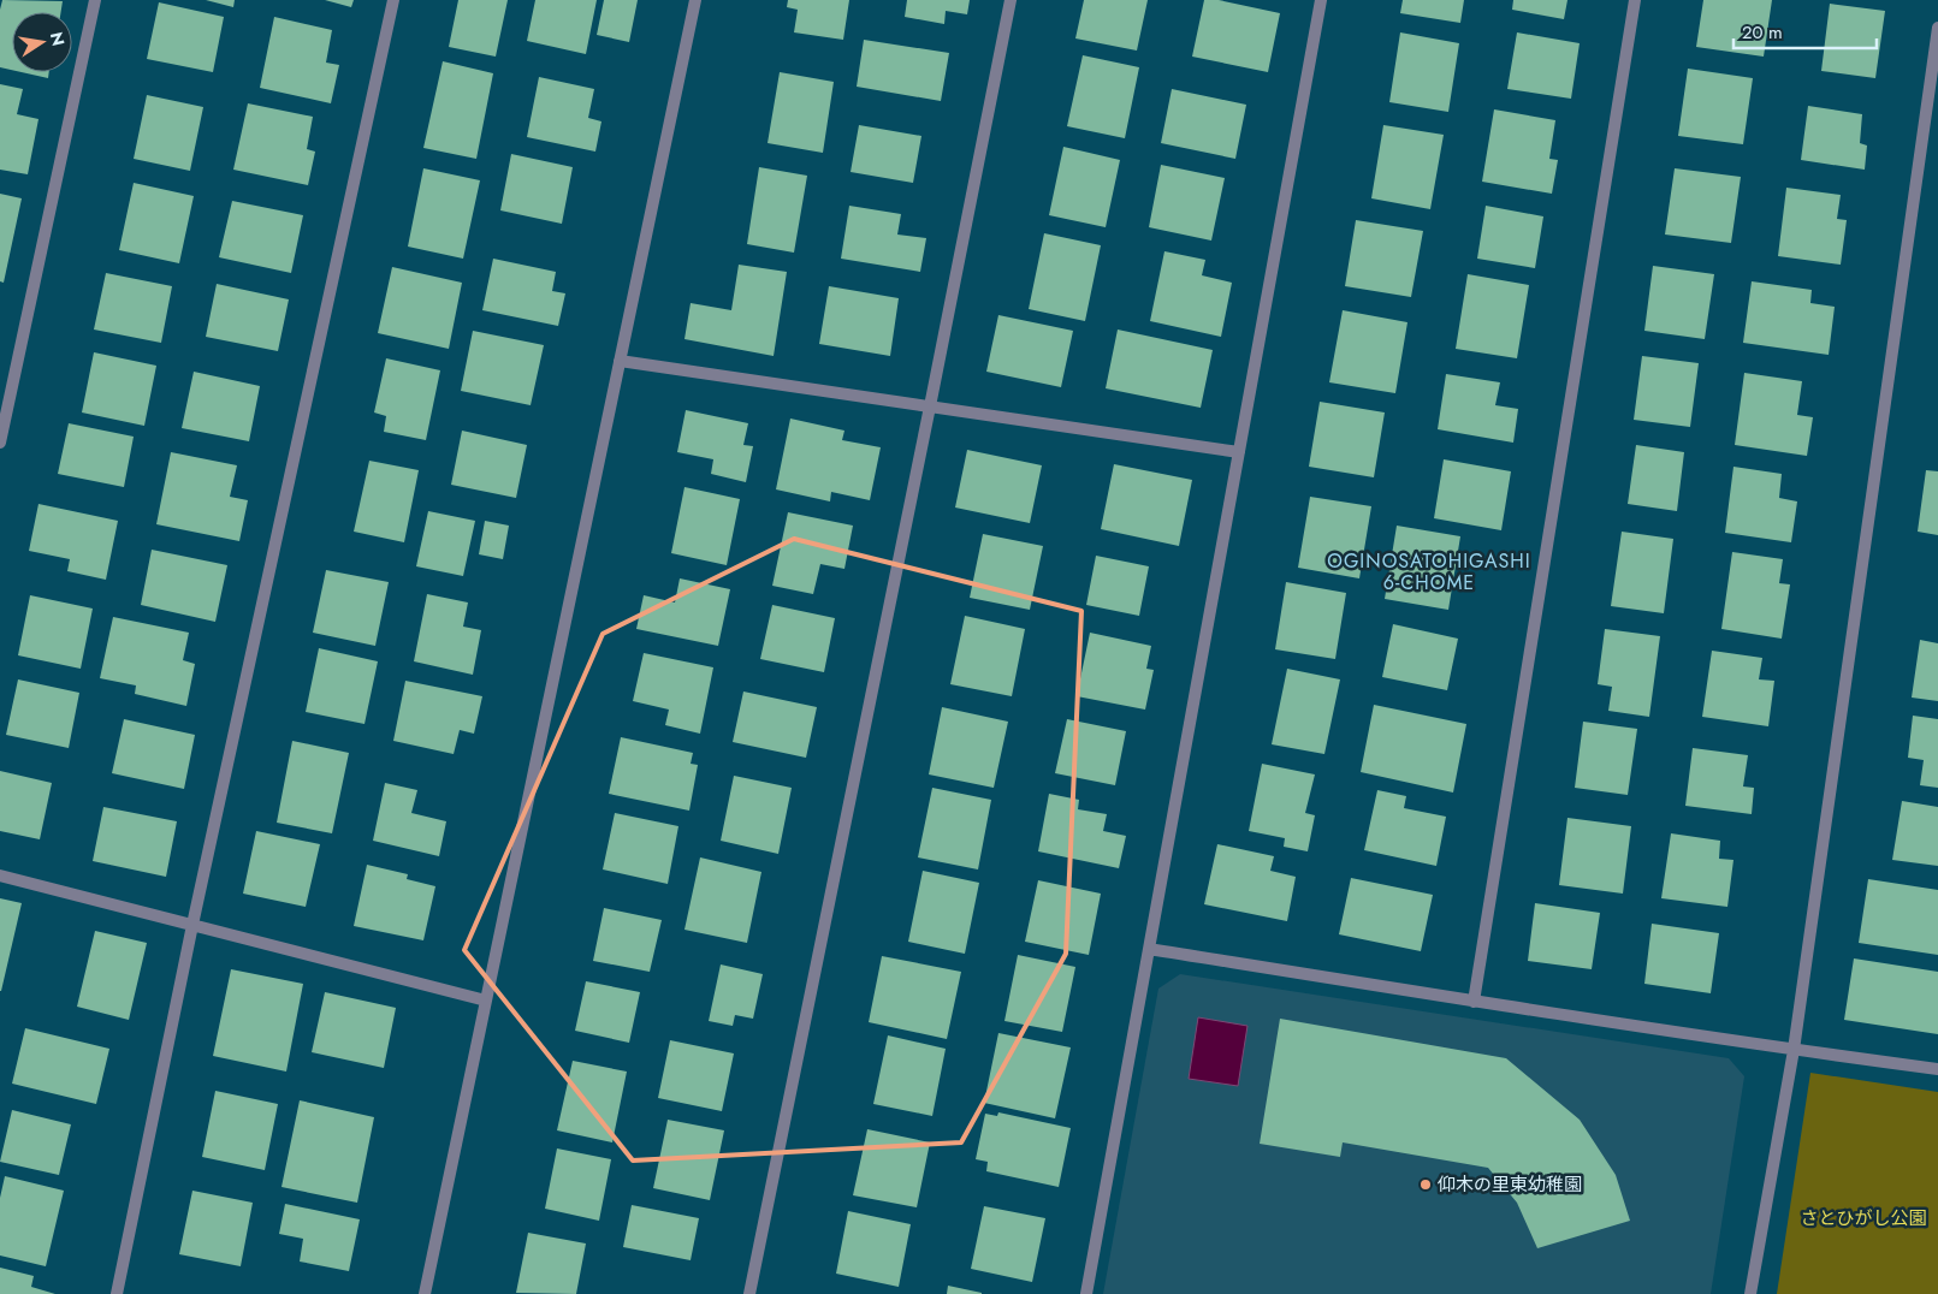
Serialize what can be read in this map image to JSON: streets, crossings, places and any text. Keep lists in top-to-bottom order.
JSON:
{
  "districts": ["OGINOSATOHIGASHI 6-CHOME"],
  "parks": ["さとひがし公園"],
  "places": ["仰木の里東幼稚園"],
  "scale_bar": "20 m",
  "north": "right"
}
